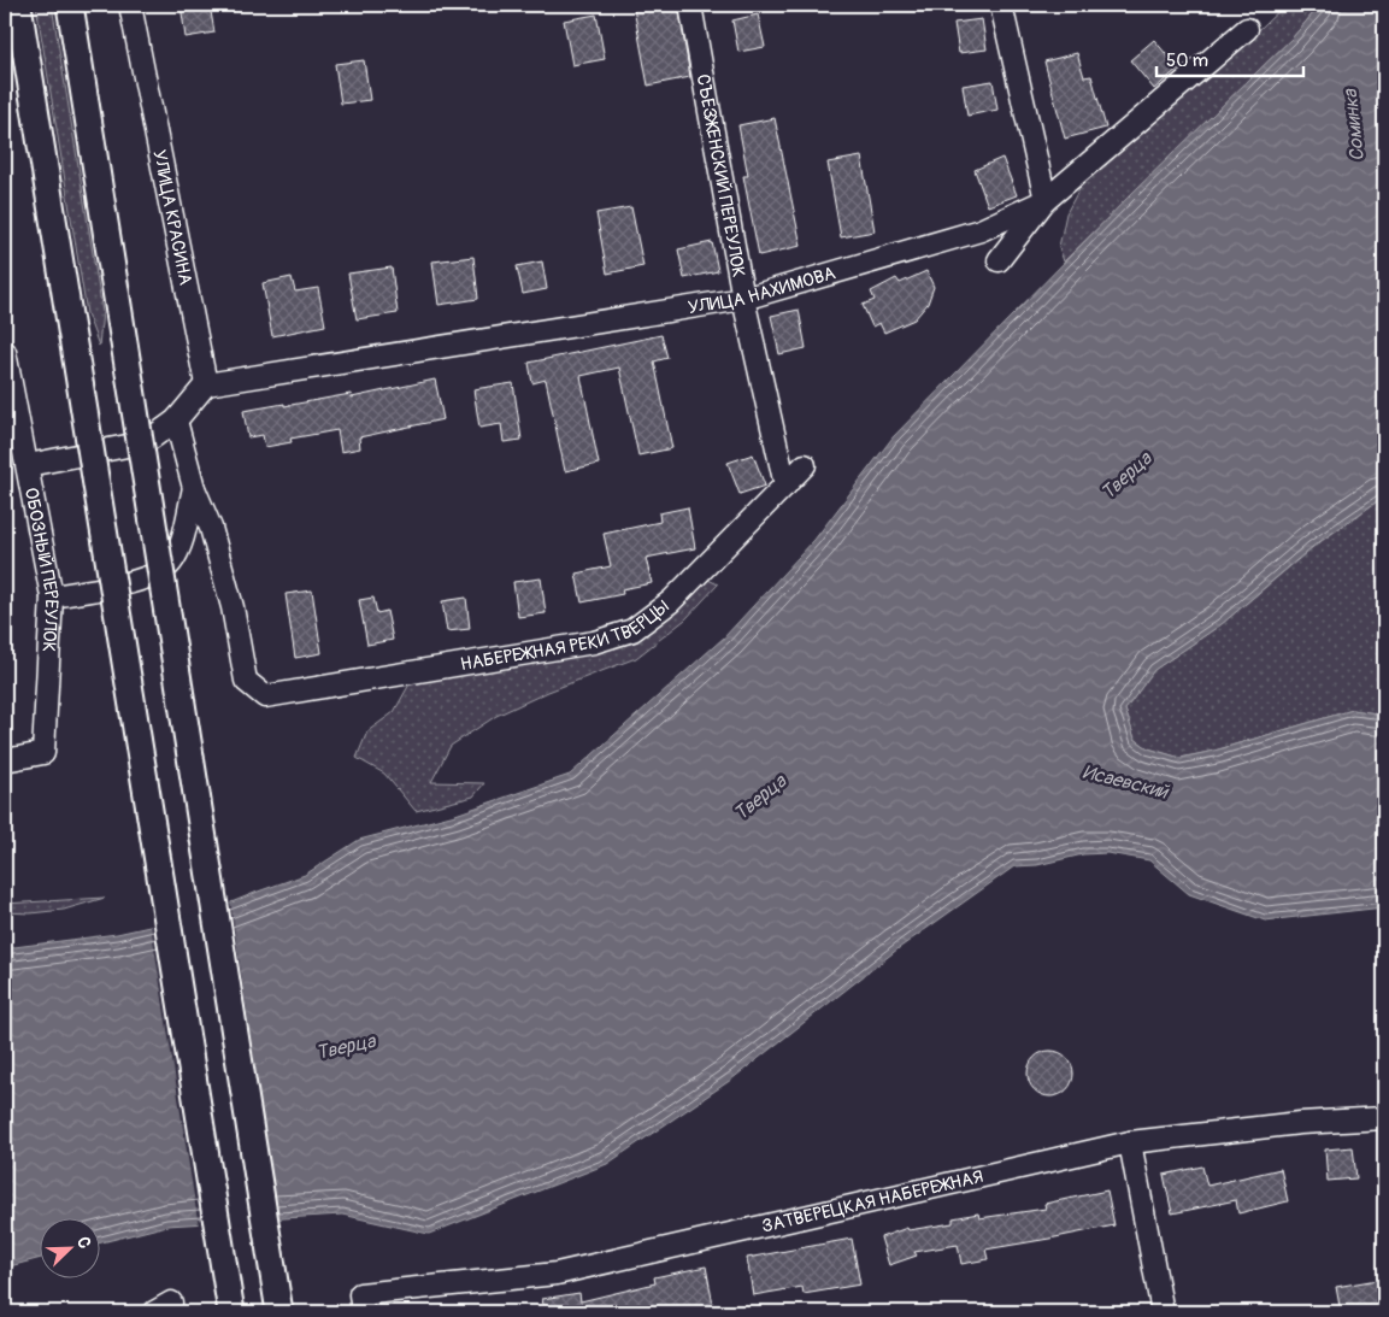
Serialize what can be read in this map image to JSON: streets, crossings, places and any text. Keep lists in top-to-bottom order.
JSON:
{
  "streets": {
    "street": [
      "СЪЕЗЖЕНСКИЙ ПЕРЕУЛОК",
      "УЛИЦА КРАСИНА",
      "УЛИЦА НАХИМОВА",
      "ОБОЗНЫЙ ПЕРЕУЛОК",
      "НАБЕРЕЖНАЯ РЕКИ ТВЕРЦЫ",
      "ЗАТВЕРЕЦКАЯ НАБЕРЕЖНАЯ"
    ]
  },
  "crossings": [
    ["СЪЕЗЖЕНСКИЙ ПЕРЕУЛОК", "УЛИЦА НАХИМОВА"],
    ["СЪЕЗЖЕНСКИЙ ПЕРЕУЛОК", "НАБЕРЕЖНАЯ РЕКИ ТВЕРЦЫ"],
    ["УЛИЦА КРАСИНА", "УЛИЦА НАХИМОВА"]
  ],
  "water": ["Соминка", "Тверца", "Исаевский"],
  "scale_bar": "50 m",
  "north": "top right"
}
